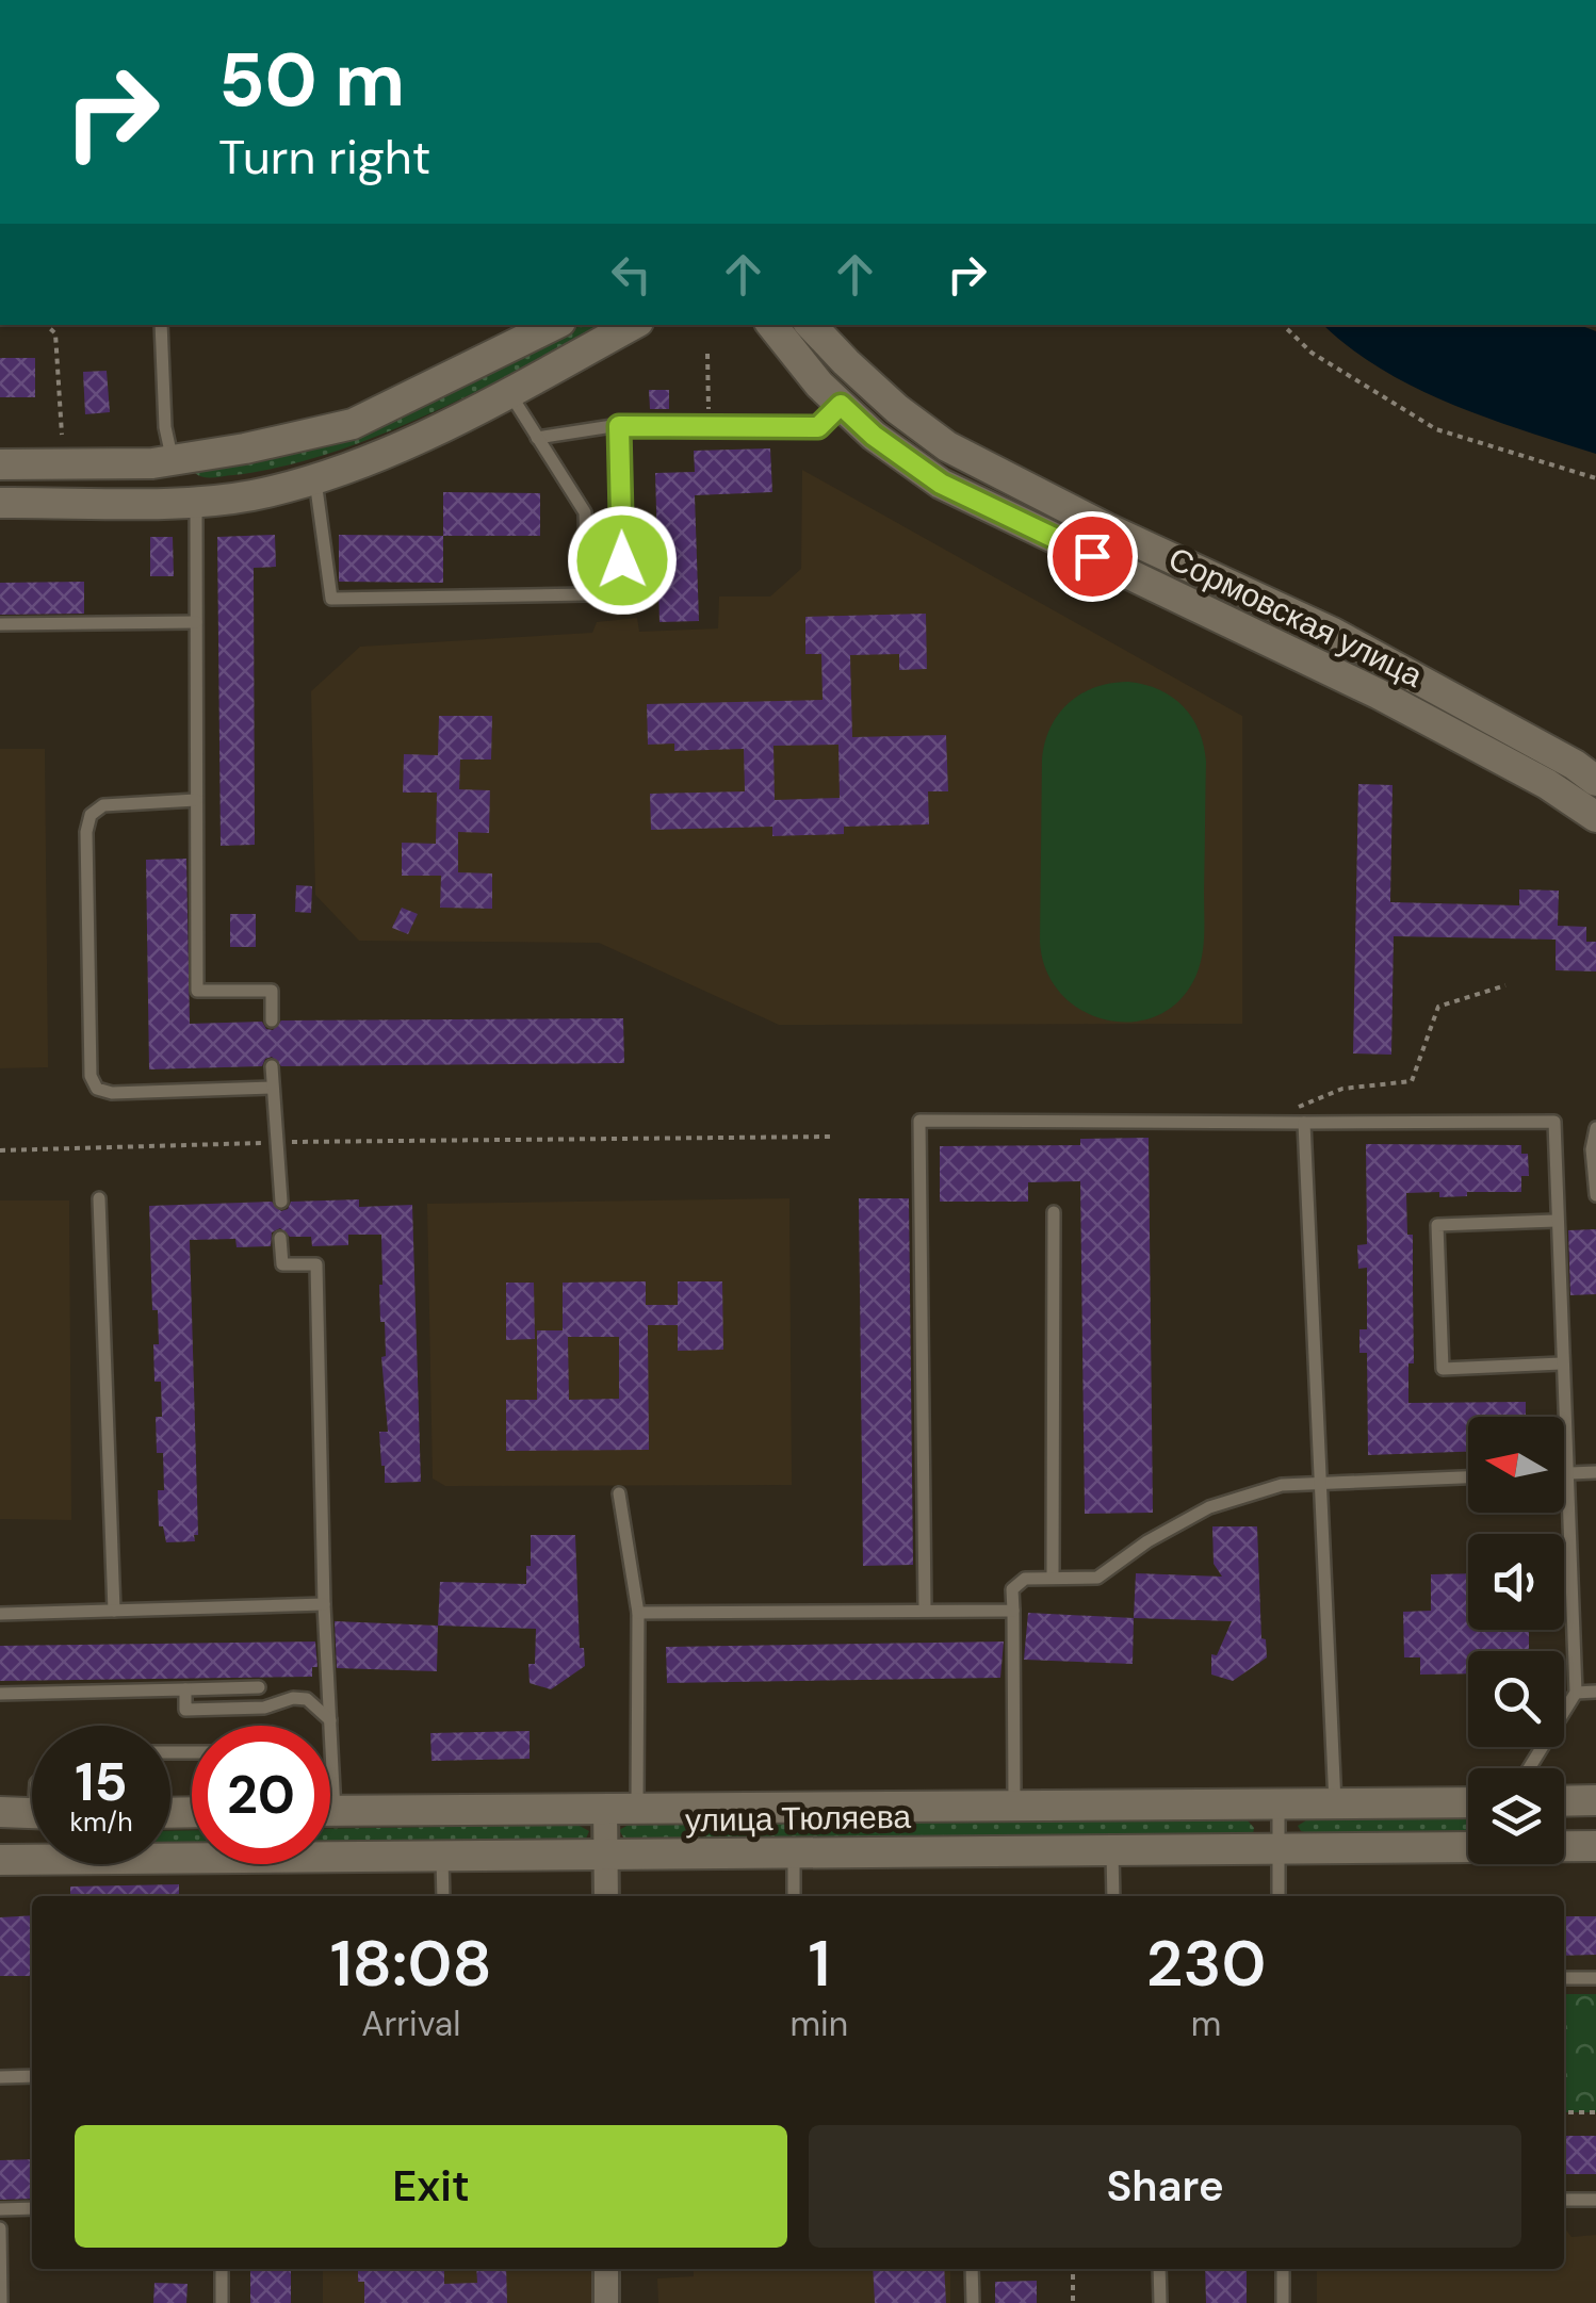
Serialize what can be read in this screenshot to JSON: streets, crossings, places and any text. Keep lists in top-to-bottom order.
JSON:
{
  "streets": {
    "main road": ["Сормовская улица", "улица Тюляева"]
  },
  "north": "left",
  "page": {
    "turn": ["50 m", "Turn right"],
    "speed": "15 km/h",
    "limit": "20",
    "eta": [
      "18:08",
      "Arrival",
      "1",
      "min",
      "230",
      "m"
    ],
    "buttons": ["Exit", "Share"]
  }
}
